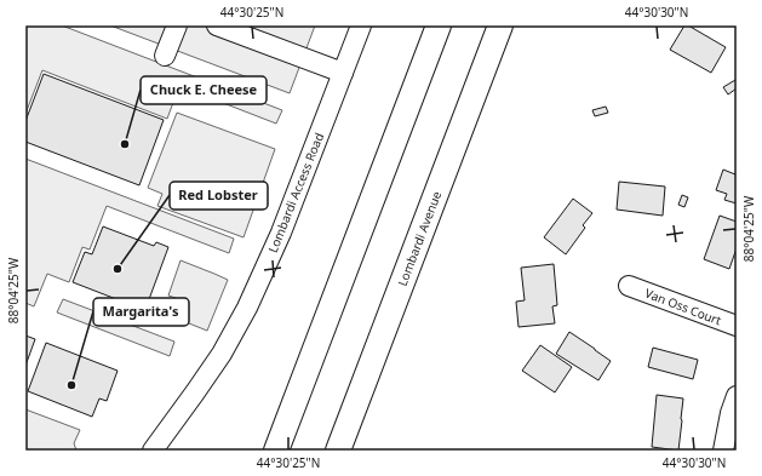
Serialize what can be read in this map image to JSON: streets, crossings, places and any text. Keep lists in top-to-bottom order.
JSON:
{
  "streets": {
    "main road": ["Lombardi Avenue"],
    "street": ["Lombardi Access Road", "Van Oss Court"]
  },
  "places": ["Chuck E. Cheese", "Red Lobster", "Margarita's"],
  "coordinates": ["44°30'25\"N", "44°30'30\"N", "88°04'25\"W"]
}
